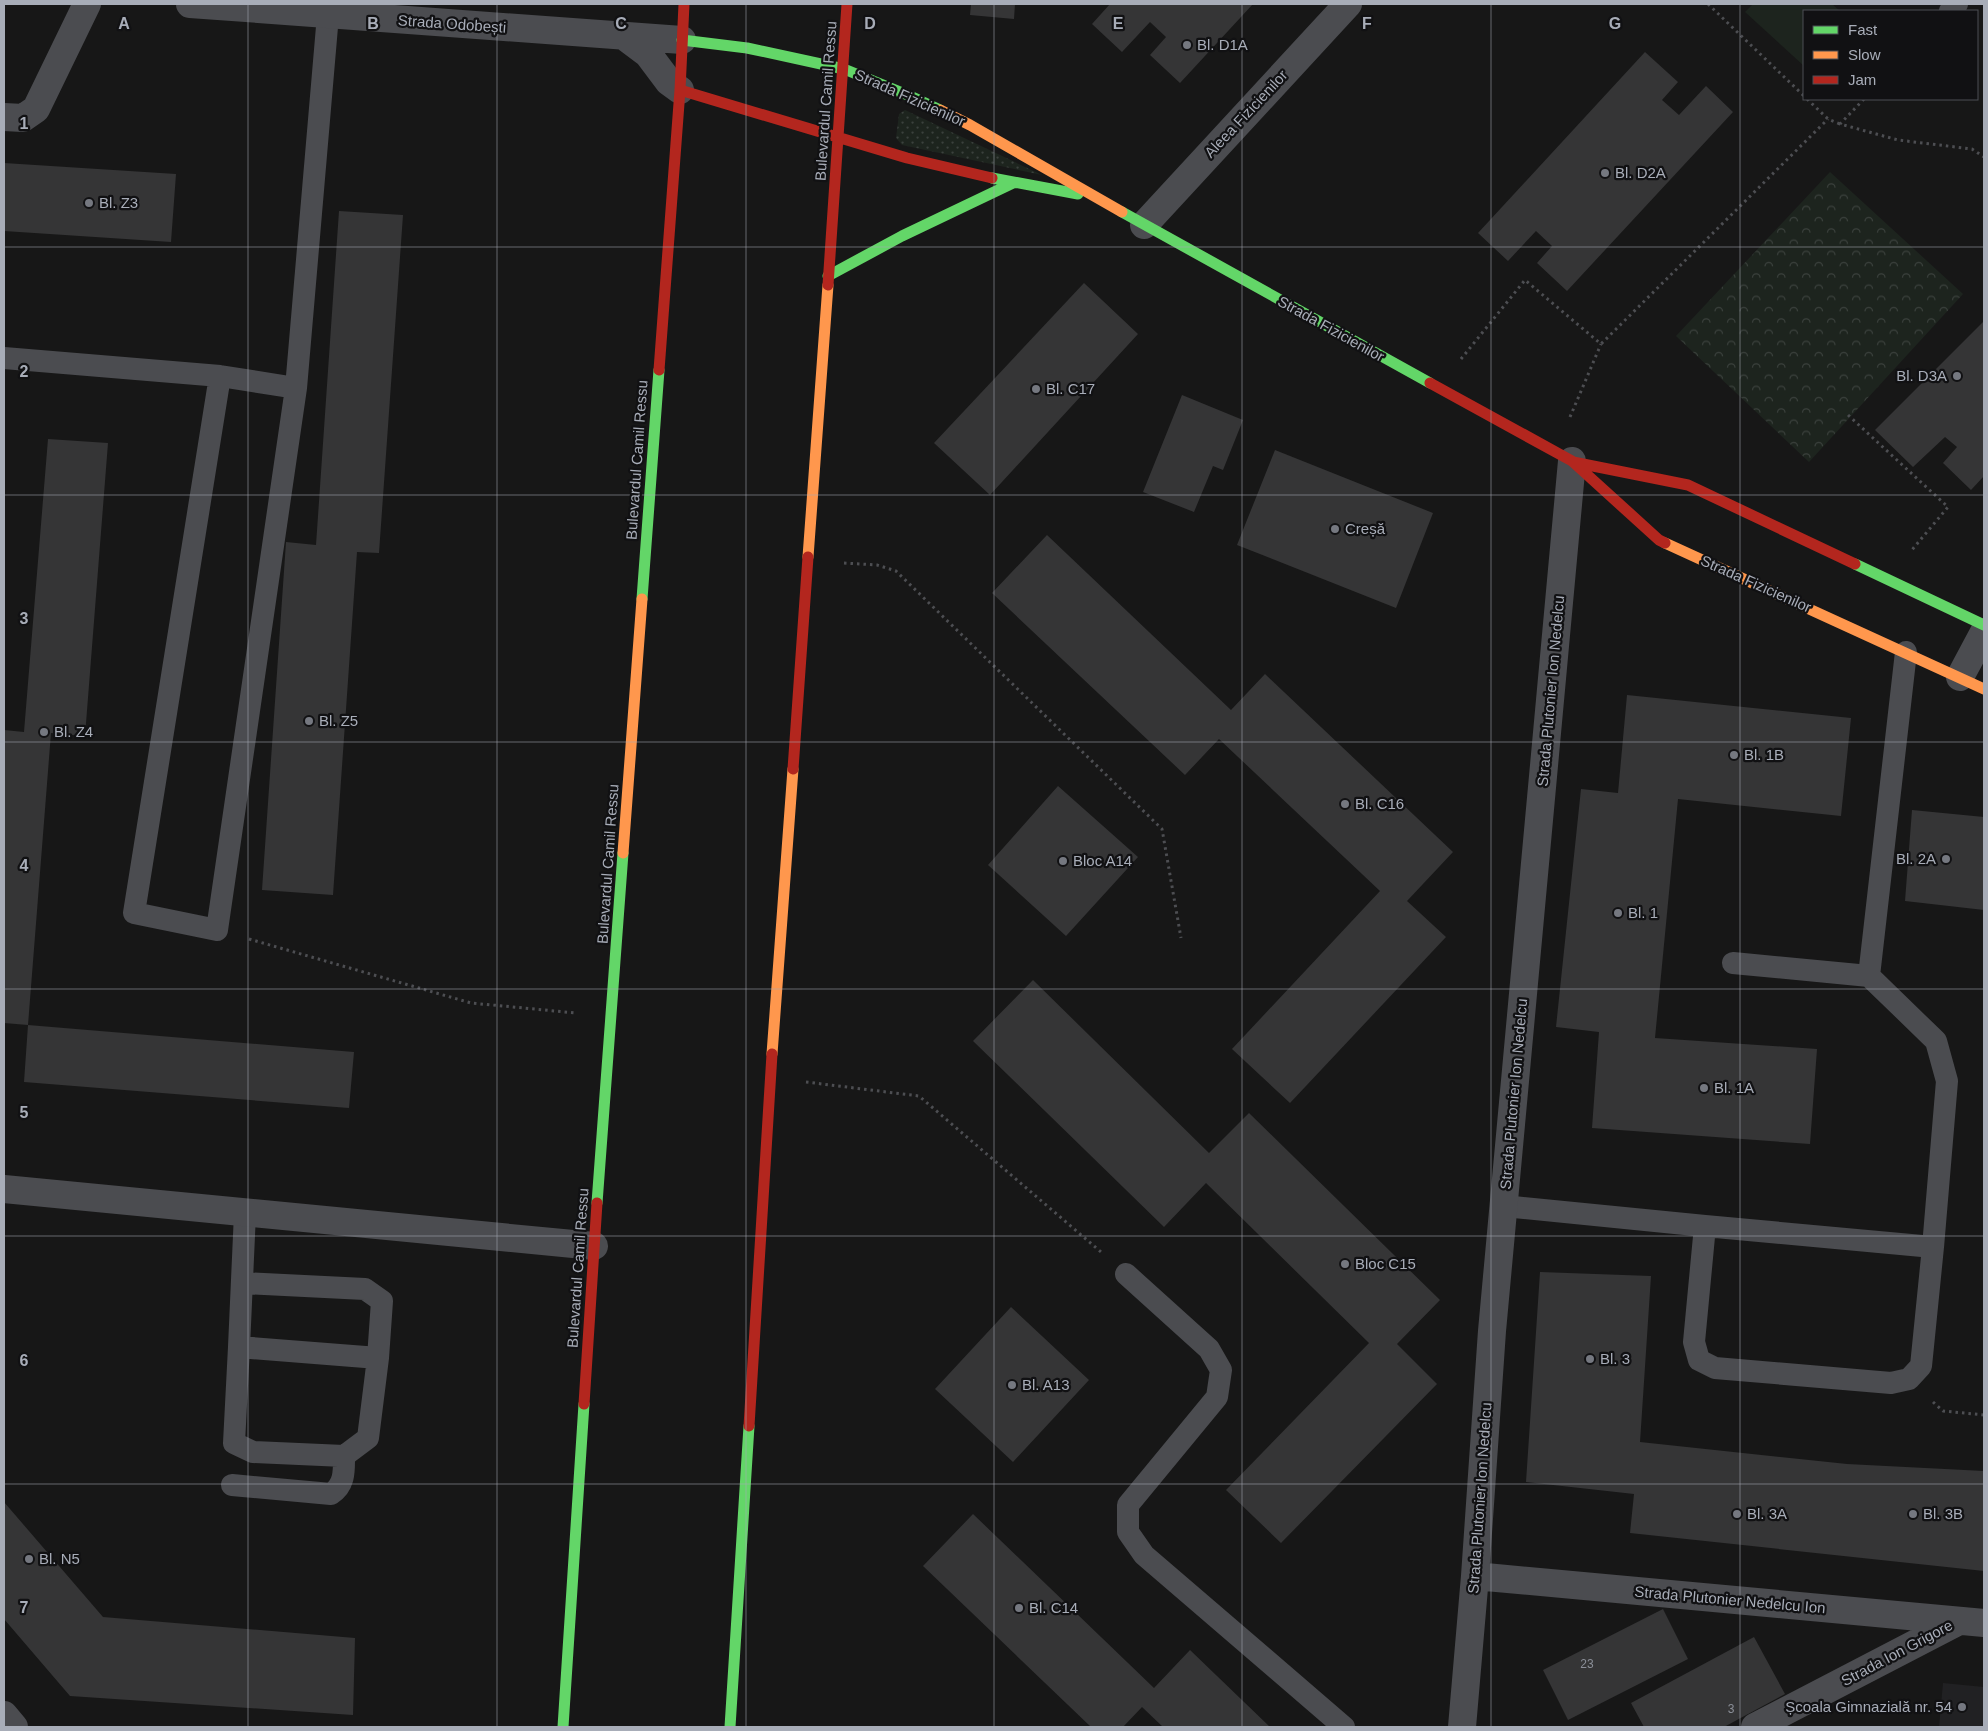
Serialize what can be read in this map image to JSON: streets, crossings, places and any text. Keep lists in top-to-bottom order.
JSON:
{
  "streets": {
    "main road": ["Strada Fizicienilor", "Bulevardul Camil Ressu"],
    "street": [
      "Strada Odobești",
      "Aleea Fizicienilor",
      "Strada Plutonier Ion Nedelcu",
      "Strada Plutonier Nedelcu Ion",
      "Strada Ion Grigore"
    ]
  },
  "crossings": [
    ["Strada Odobești", "Strada Fizicienilor"],
    ["Strada Odobești", "Bulevardul Camil Ressu"],
    ["Strada Fizicienilor", "Bulevardul Camil Ressu"],
    ["Strada Fizicienilor", "Aleea Fizicienilor"],
    ["Strada Fizicienilor", "Strada Plutonier Ion Nedelcu"],
    ["Strada Plutonier Ion Nedelcu", "Strada Plutonier Nedelcu Ion"],
    ["Strada Plutonier Nedelcu Ion", "Strada Ion Grigore"]
  ],
  "places": [
    "Bl. D1A",
    "Bl. D2A",
    "Bl. Z3",
    "Bl. D3A",
    "Bl. C17",
    "Creșă",
    "Bl. Z5",
    "Bl. Z4",
    "Bl. 1B",
    "Bl. C16",
    "Bl. 2A",
    "Bloc A14",
    "Bl. 1",
    "Bl. 1A",
    "Bloc C15",
    "Bl. 3",
    "Bl. A13",
    "Bl. 3A",
    "Bl. 3B",
    "Bl. N5",
    "Bl. C14",
    "Școala Gimnazială nr. 54"
  ],
  "house_numbers": ["23", "3"],
  "legend": ["Fast", "Slow", "Jam"],
  "grid": {
    "columns": [
      "A",
      "B",
      "C",
      "D",
      "E",
      "F",
      "G"
    ],
    "rows": [
      "1",
      "2",
      "3",
      "4",
      "5",
      "6",
      "7"
    ]
  }
}
